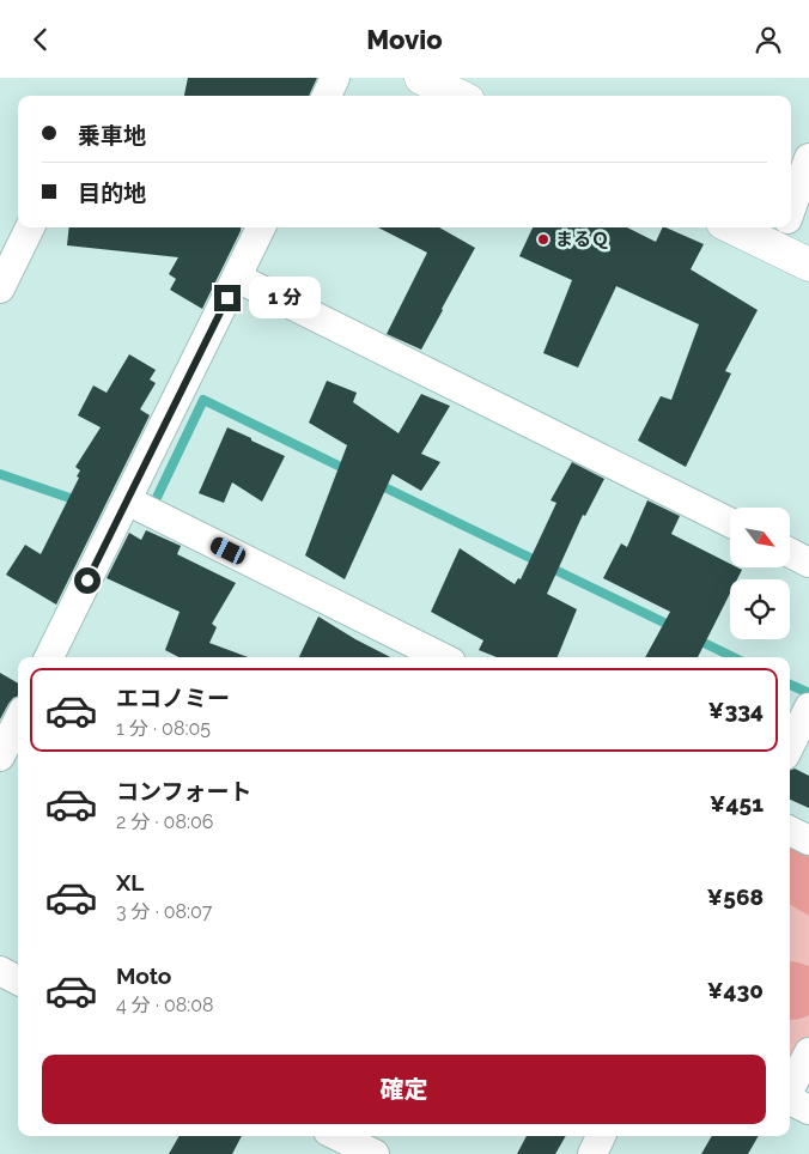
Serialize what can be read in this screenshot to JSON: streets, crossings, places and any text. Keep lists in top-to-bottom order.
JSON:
{
  "places": ["まるＱ"],
  "north": "bottom right",
  "page": {
    "header": "Movio",
    "banner": ["乗車地", "目的地"],
    "bubble": "1 分",
    "list": [
      {
        "name": "エコノミー",
        "note": "1 分 · 08:05",
        "value": "¥334"
      },
      {
        "name": "コンフォート",
        "note": "2 分 · 08:06",
        "value": "¥451"
      },
      {
        "name": "XL",
        "note": "3 分 · 08:07",
        "value": "¥568"
      },
      {
        "name": "Moto",
        "note": "4 分 · 08:08",
        "value": "¥430"
      }
    ],
    "buttons": "確定"
  }
}
